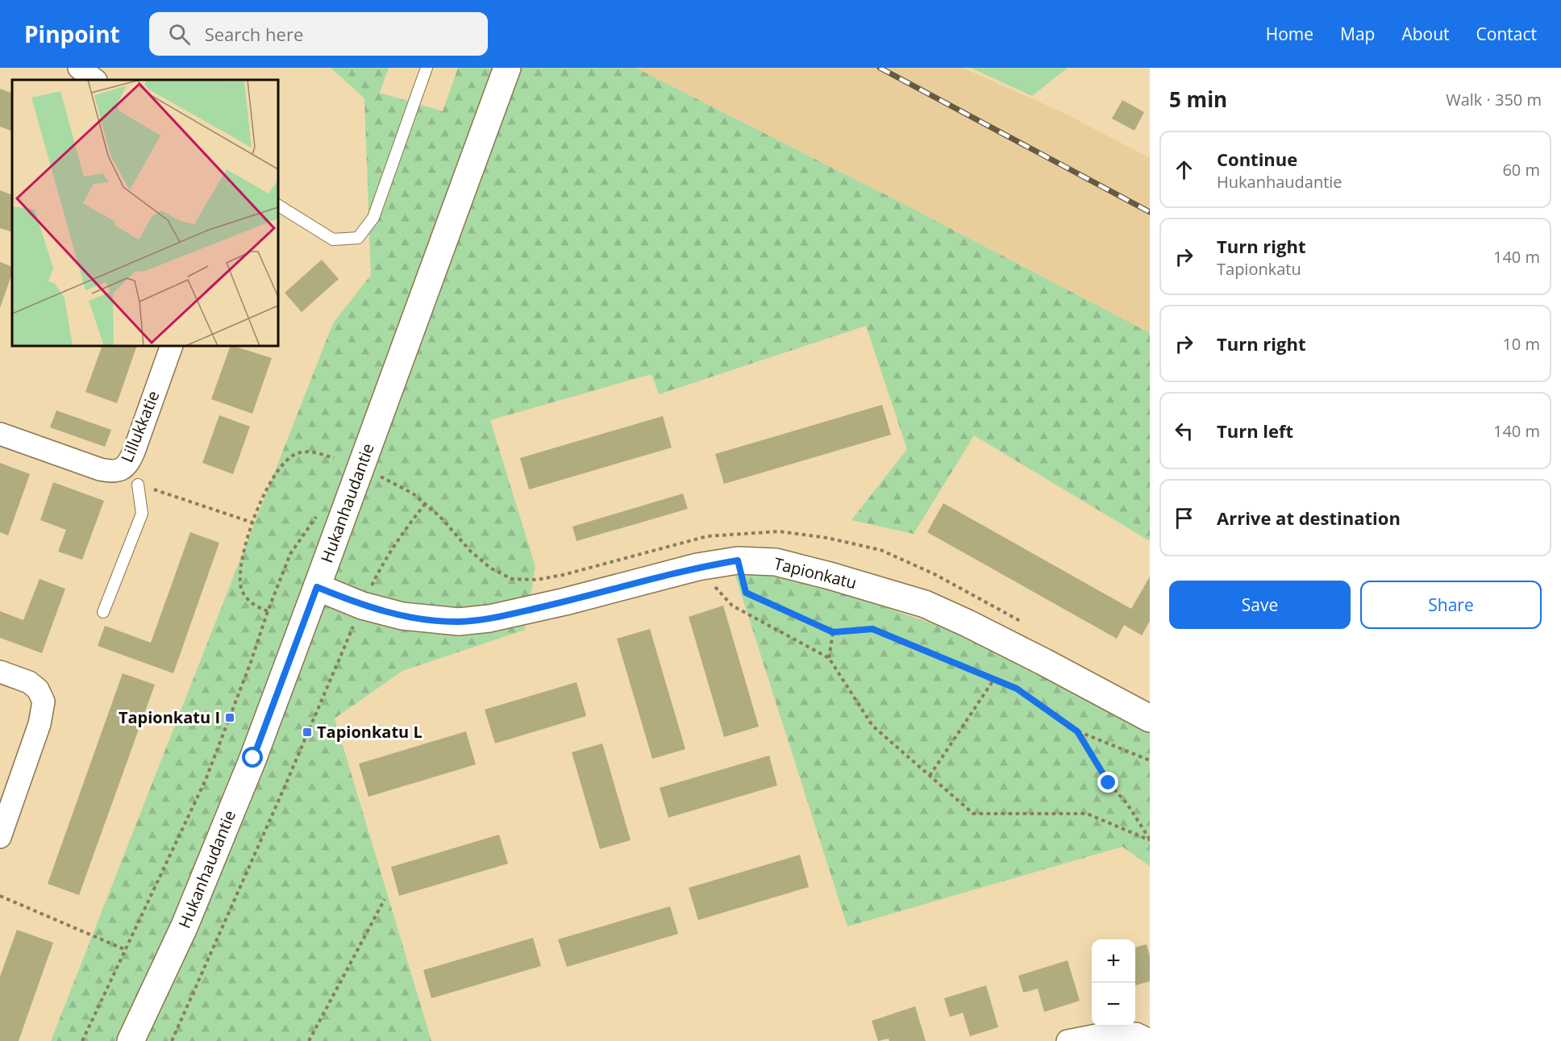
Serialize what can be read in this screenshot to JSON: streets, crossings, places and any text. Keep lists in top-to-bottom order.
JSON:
{
  "streets": {
    "main road": ["Hukanhaudantie", "Tapionkatu"],
    "street": ["Lillukkatie"]
  },
  "crossings": [
    ["Hukanhaudantie", "Tapionkatu"]
  ],
  "places": {
    "transit": ["Tapionkatu I", "Tapionkatu L"]
  },
  "page": {
    "header": "Pinpoint",
    "search": "Search here",
    "nav": [
      "Home",
      "Map",
      "About",
      "Contact"
    ],
    "heading": ["5 min", "Walk · 350 m"],
    "list": [
      ["Continue", "Hukanhaudantie", "60 m"],
      ["Turn right", "Tapionkatu", "140 m"],
      ["Turn right", "10 m"],
      ["Turn left", "140 m"],
      "Arrive at destination"
    ],
    "buttons": ["Save", "Share"],
    "map_buttons": ["+", "−"]
  }
}
